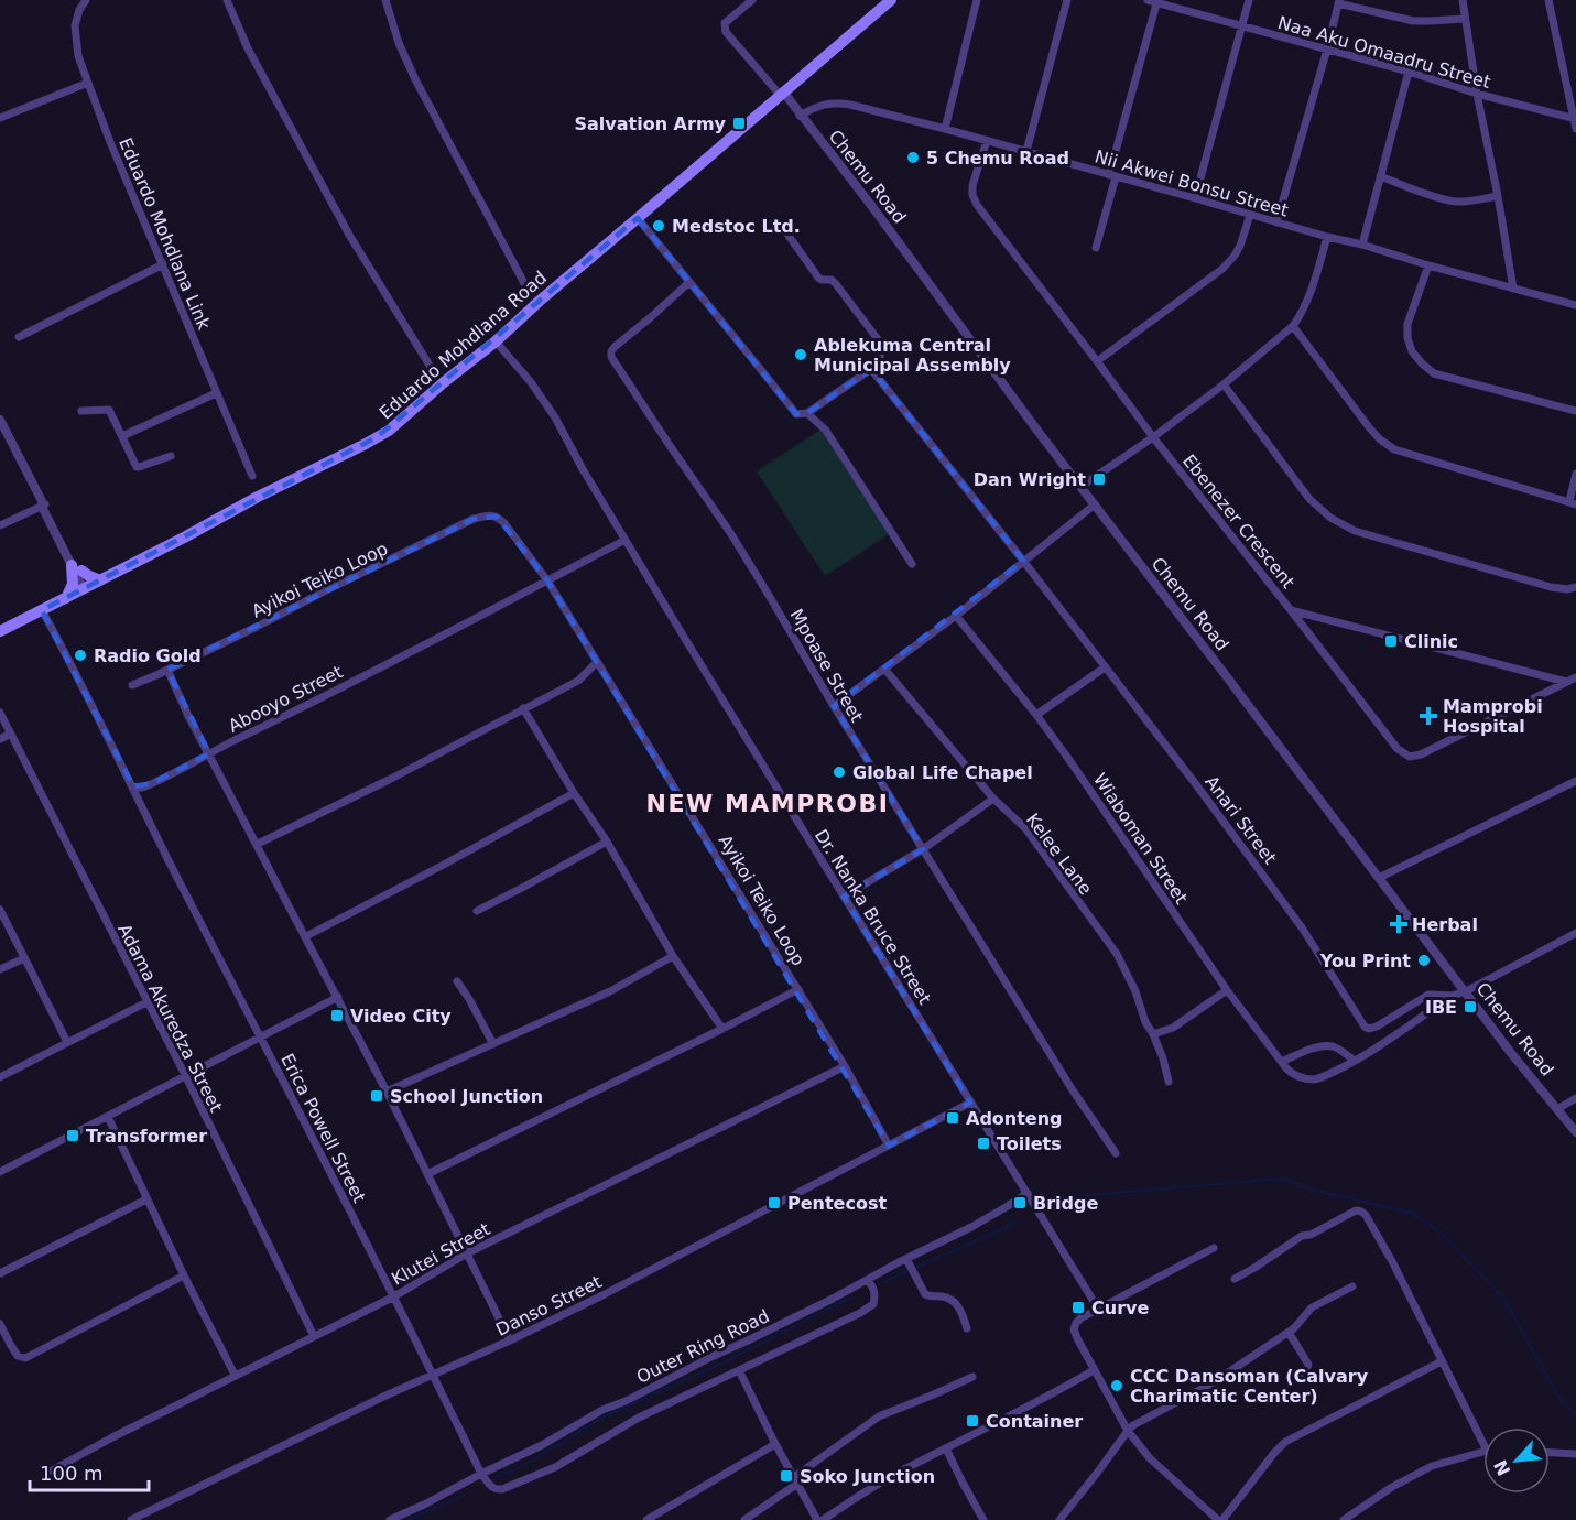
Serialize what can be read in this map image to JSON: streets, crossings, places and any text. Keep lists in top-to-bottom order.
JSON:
{
  "streets": {
    "main road": ["Eduardo Mohdlana Road"],
    "street": [
      "Naa Aku Omaadru Street",
      "Chemu Road",
      "Nii Akwei Bonsu Street",
      "Eduardo Mohdlana Link",
      "Ebenezer Crescent",
      "Ayikoi Teiko Loop",
      "Mpoase Street",
      "Abooyo Street",
      "Anari Street",
      "Wiaboman Street",
      "Kelee Lane",
      "Dr. Nanka Bruce Street",
      "Adama Akuredza Street",
      "Erica Powell Street",
      "Klutei Street",
      "Danso Street",
      "Outer Ring Road"
    ]
  },
  "crossings": [
    ["Chemu Road", "Nii Akwei Bonsu Street"],
    ["Chemu Road", "Eduardo Mohdlana Road"],
    ["Nii Akwei Bonsu Street", "Ebenezer Crescent"],
    ["Eduardo Mohdlana Road", "Dr. Nanka Bruce Street"],
    ["Ayikoi Teiko Loop", "Abooyo Street"],
    ["Ayikoi Teiko Loop", "Klutei Street"],
    ["Ayikoi Teiko Loop", "Danso Street"],
    ["Abooyo Street", "Dr. Nanka Bruce Street"],
    ["Abooyo Street", "Erica Powell Street"],
    ["Dr. Nanka Bruce Street", "Danso Street"],
    ["Dr. Nanka Bruce Street", "Outer Ring Road"],
    ["Adama Akuredza Street", "Klutei Street"],
    ["Erica Powell Street", "Klutei Street"],
    ["Erica Powell Street", "Danso Street"],
    ["Erica Powell Street", "Outer Ring Road"]
  ],
  "districts": ["NEW MAMPROBI"],
  "places": {
    "transit": [
      "Salvation Army",
      "Dan Wright",
      "Clinic",
      "IBE",
      "Video City",
      "School Junction",
      "Adonteng",
      "Transformer",
      "Toilets",
      "Pentecost",
      "Bridge",
      "Curve",
      "Container",
      "Soko Junction"
    ],
    "other": [
      "5 Chemu Road",
      "Medstoc Ltd.",
      "Ablekuma Central Municipal Assembly",
      "Radio Gold",
      "Global Life Chapel",
      "You Print",
      "CCC Dansoman (Calvary Charimatic Center)"
    ],
    "health": ["Mamprobi Hospital", "Herbal"]
  },
  "scale_bar": "100 m",
  "north": "bottom left"
}
